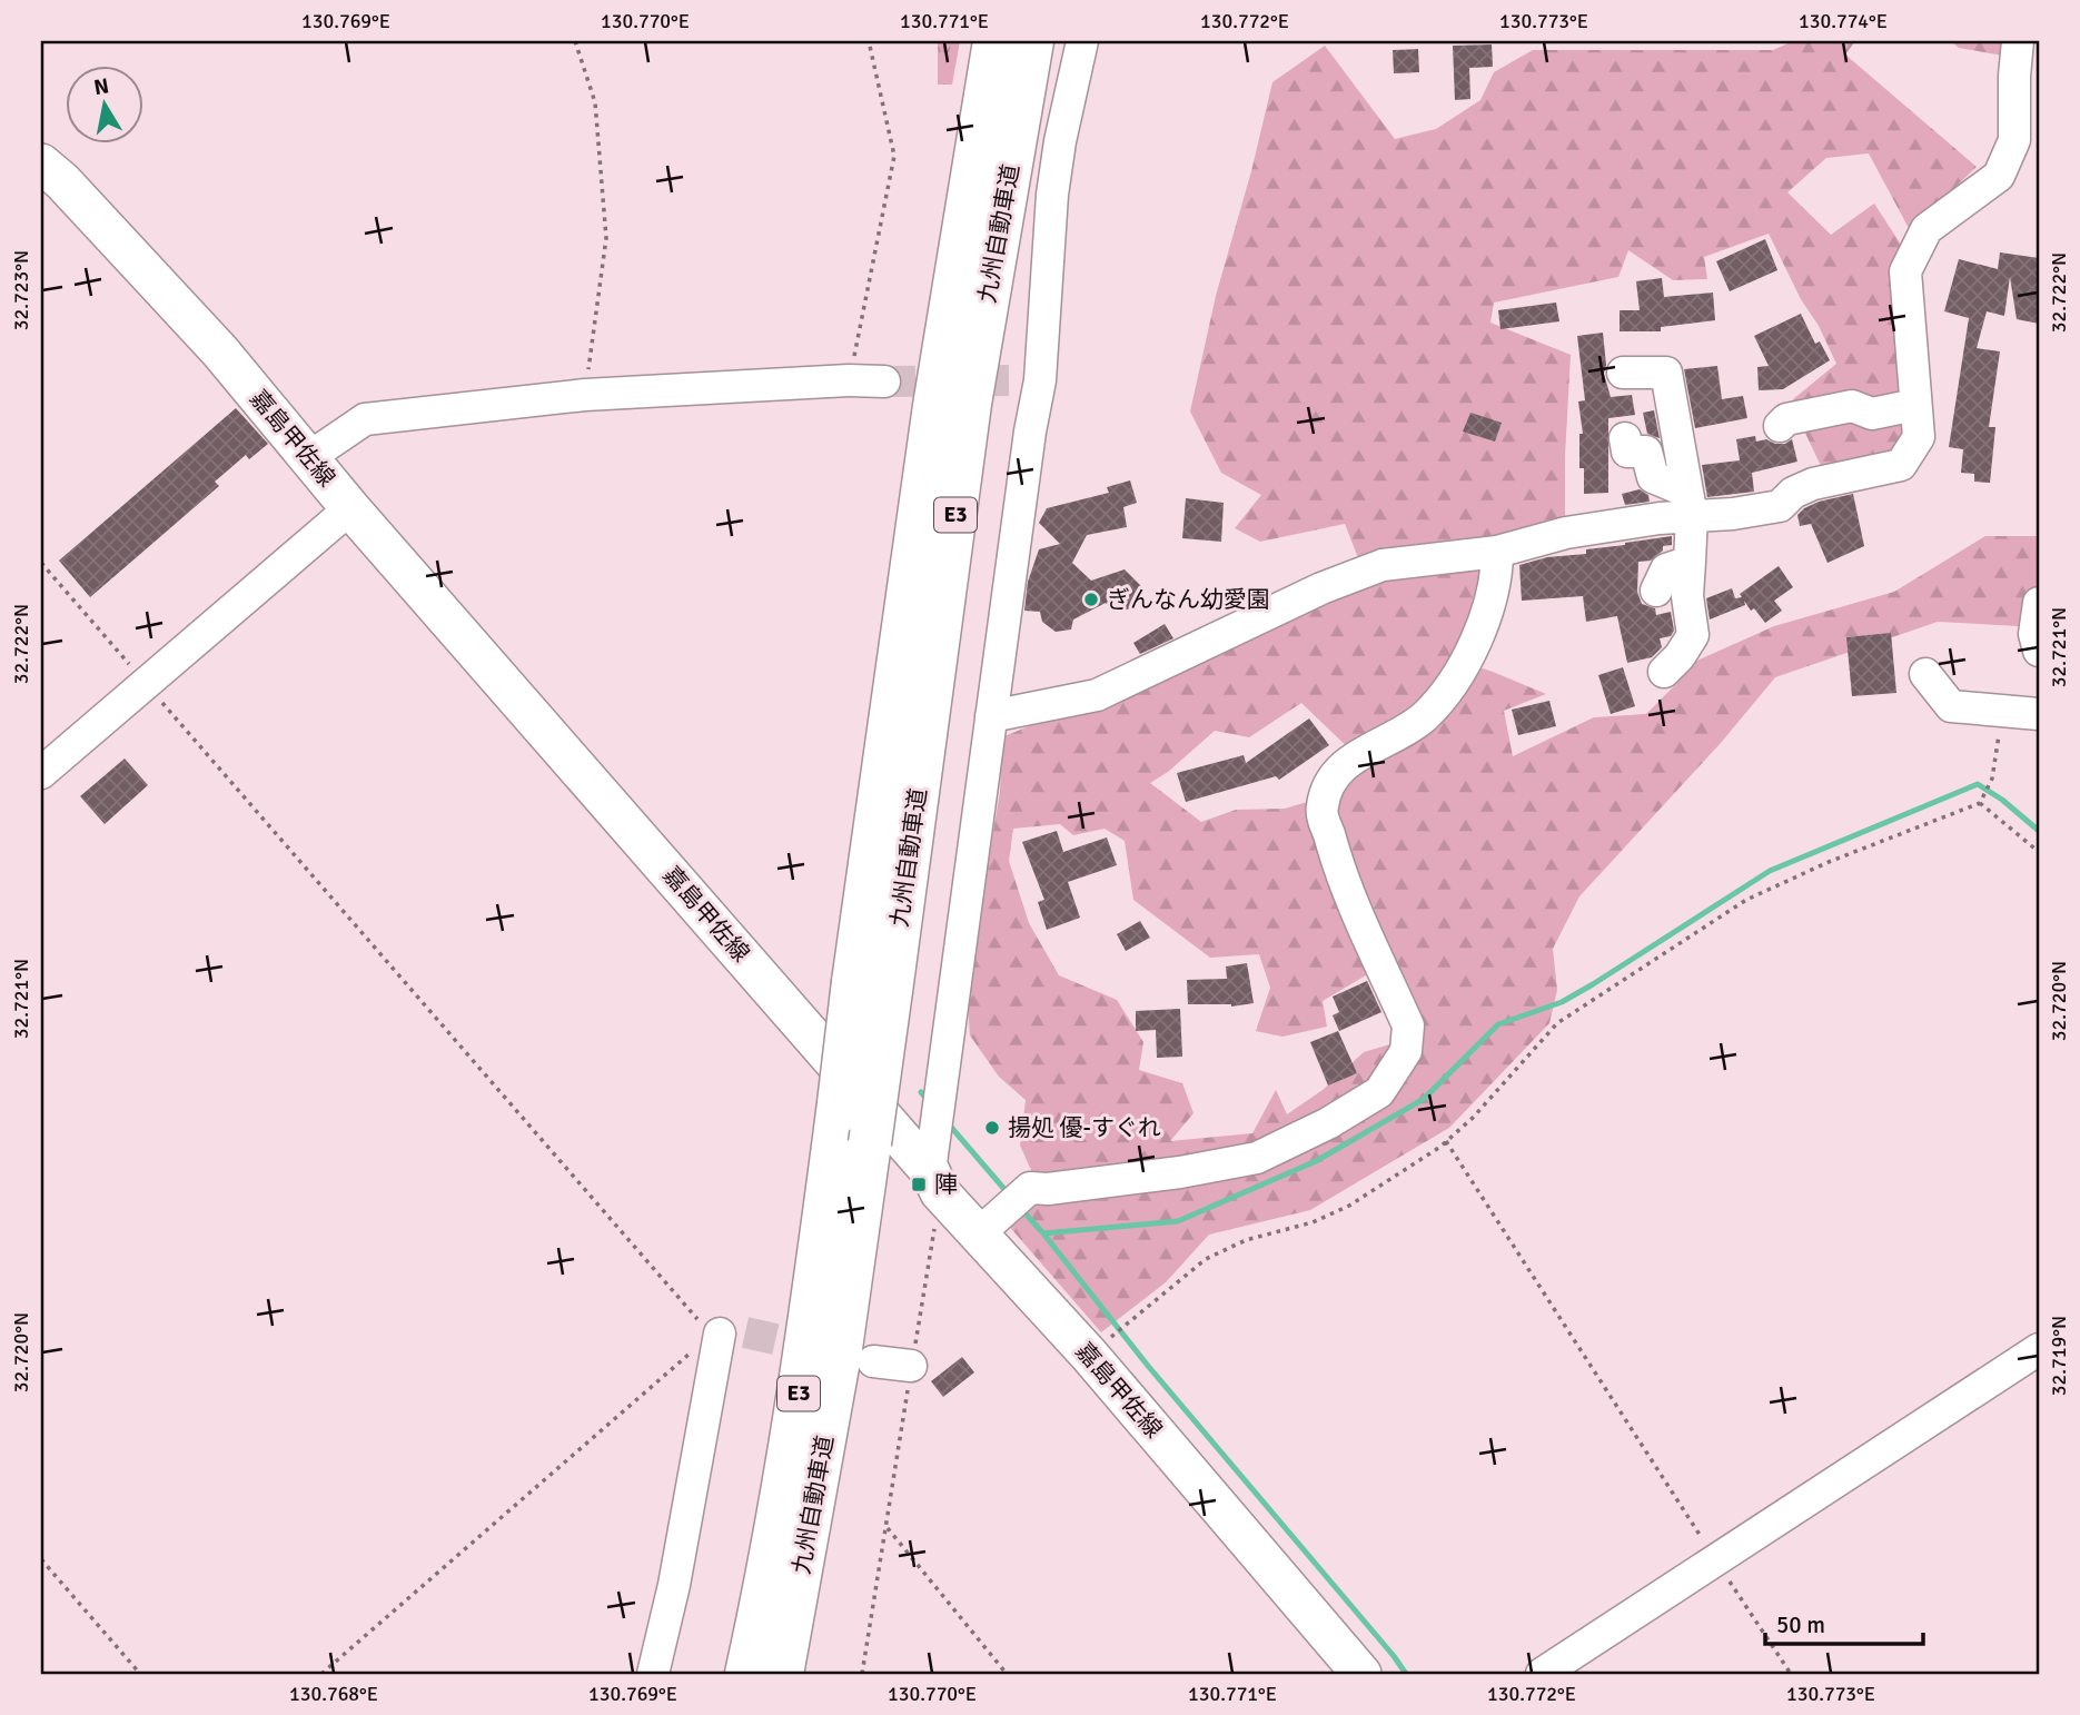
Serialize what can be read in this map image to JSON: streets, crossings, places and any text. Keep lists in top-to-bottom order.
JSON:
{
  "streets": {
    "highway": ["九州自動車道", "E3"],
    "main road": ["嘉島甲佐線"]
  },
  "places": {
    "other": ["ぎんなん幼愛園", "揚処 優-すぐれ"],
    "transit": ["陣"]
  },
  "scale_bar": "50 m",
  "north": "top",
  "coordinates": [
    "130.769°E",
    "130.770°E",
    "130.771°E",
    "130.772°E",
    "130.773°E",
    "130.774°E",
    "32.723°N",
    "32.722°N",
    "32.721°N",
    "32.720°N",
    "32.719°N",
    "130.768°E"
  ]
}
